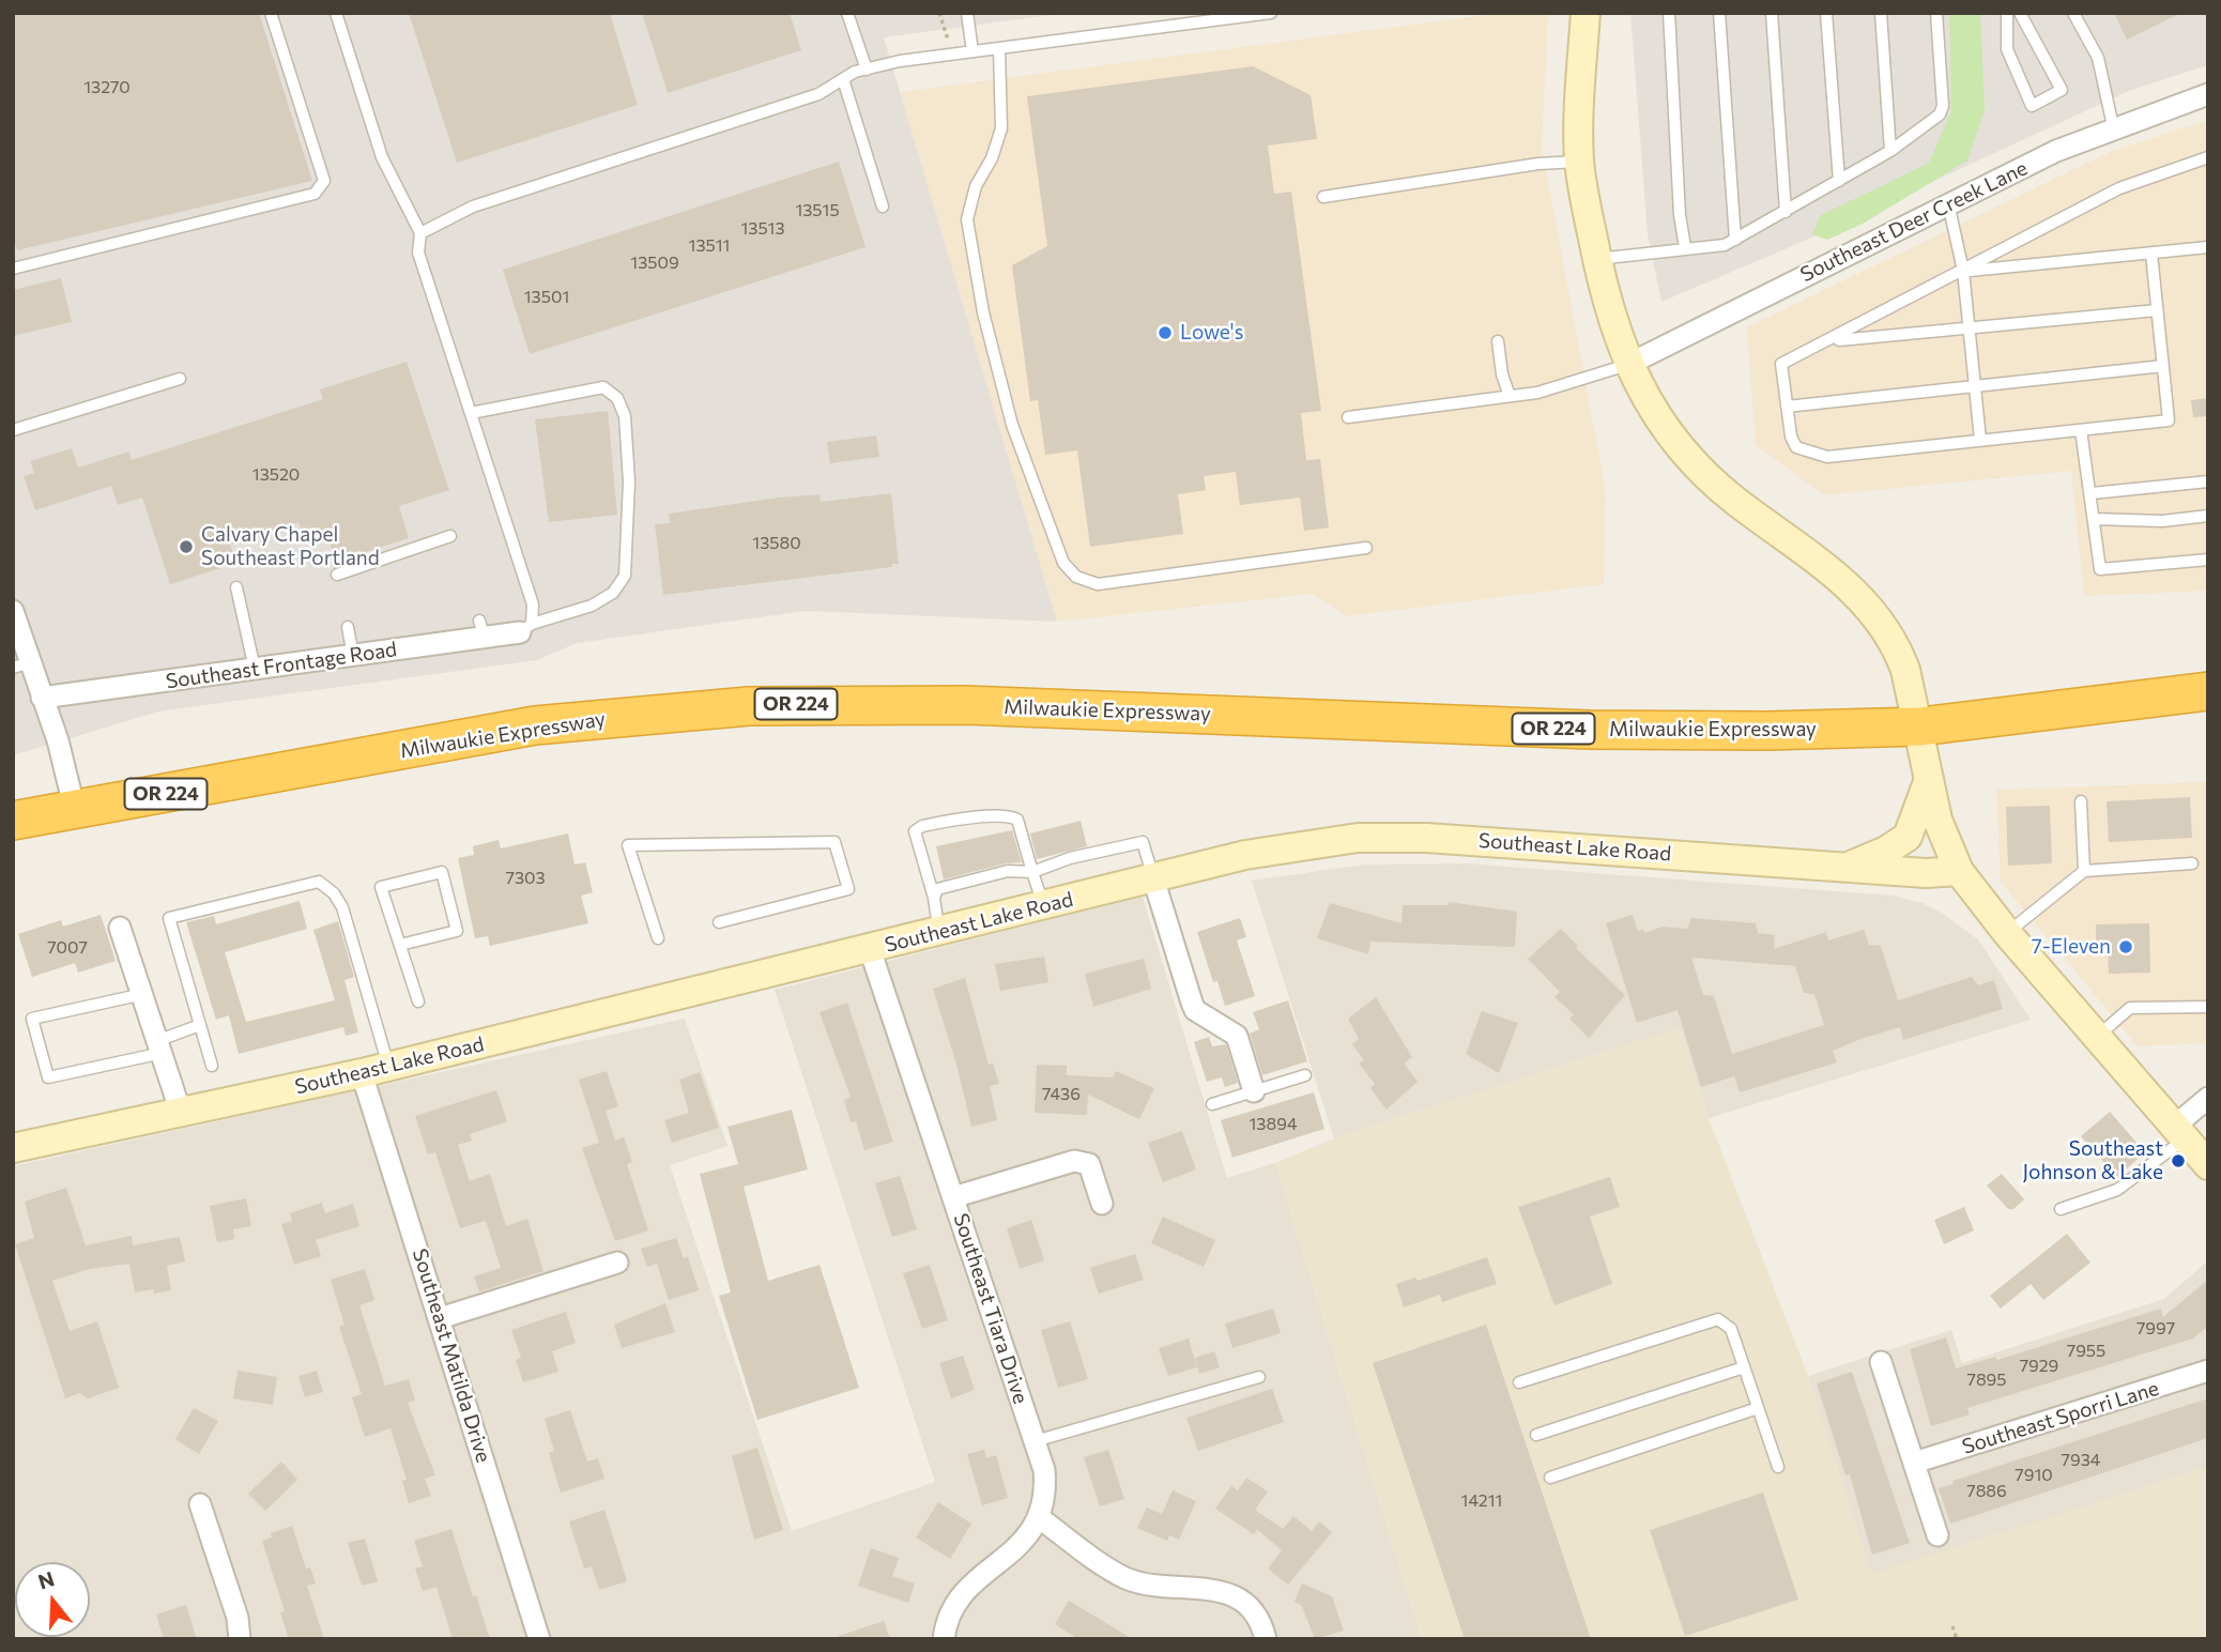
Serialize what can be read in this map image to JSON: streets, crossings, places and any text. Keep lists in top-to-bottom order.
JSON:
{
  "streets": {
    "highway": ["OR 224", "Milwaukie Expressway"],
    "street": [
      "Southeast Deer Creek Lane",
      "Southeast Frontage Road",
      "Southeast Lake Road",
      "Southeast Tiara Drive",
      "Southeast Matilda Drive",
      "Southeast Sporri Lane"
    ]
  },
  "crossings": [
    ["Southeast Lake Road", "Southeast Tiara Drive"],
    ["Southeast Lake Road", "Southeast Matilda Drive"]
  ],
  "places": [
    "Lowe's",
    "Calvary Chapel Southeast Portland",
    "7-Eleven",
    "Southeast Johnson & Lake"
  ],
  "house_numbers": [
    "13270",
    "13515",
    "13513",
    "13511",
    "13509",
    "13501",
    "13520",
    "13580",
    "7303",
    "7007",
    "7436",
    "13894",
    "7997",
    "7955",
    "7929",
    "7895",
    "7934",
    "7910",
    "7886",
    "14211"
  ],
  "north": "top"
}
